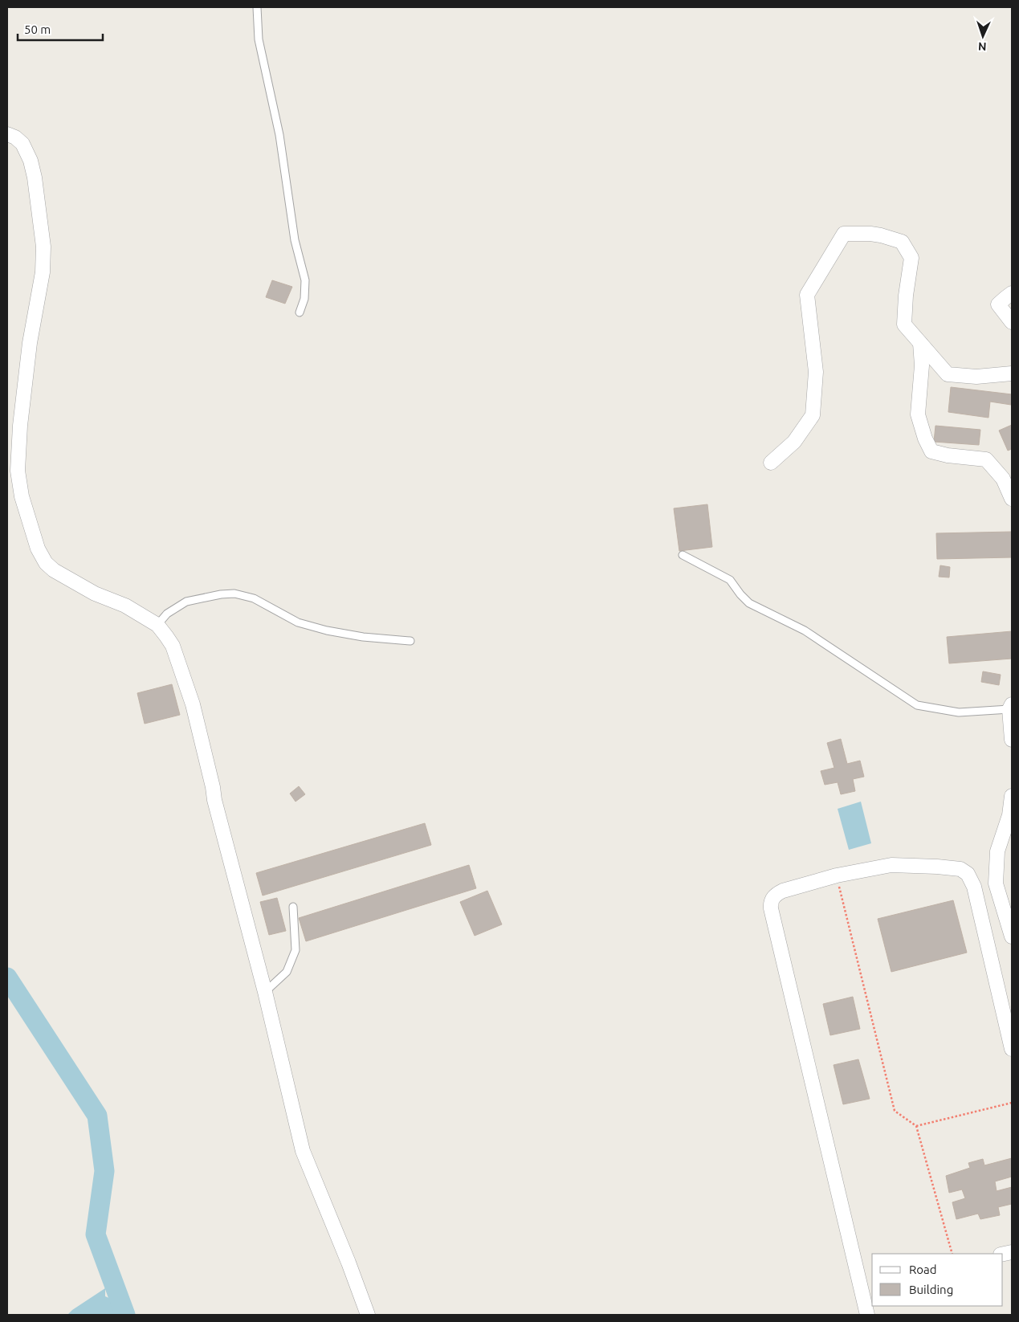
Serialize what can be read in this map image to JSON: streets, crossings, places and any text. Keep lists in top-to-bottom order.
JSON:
{
  "legend": ["Road", "Building"],
  "scale_bar": "50 m",
  "north": "bottom"
}
